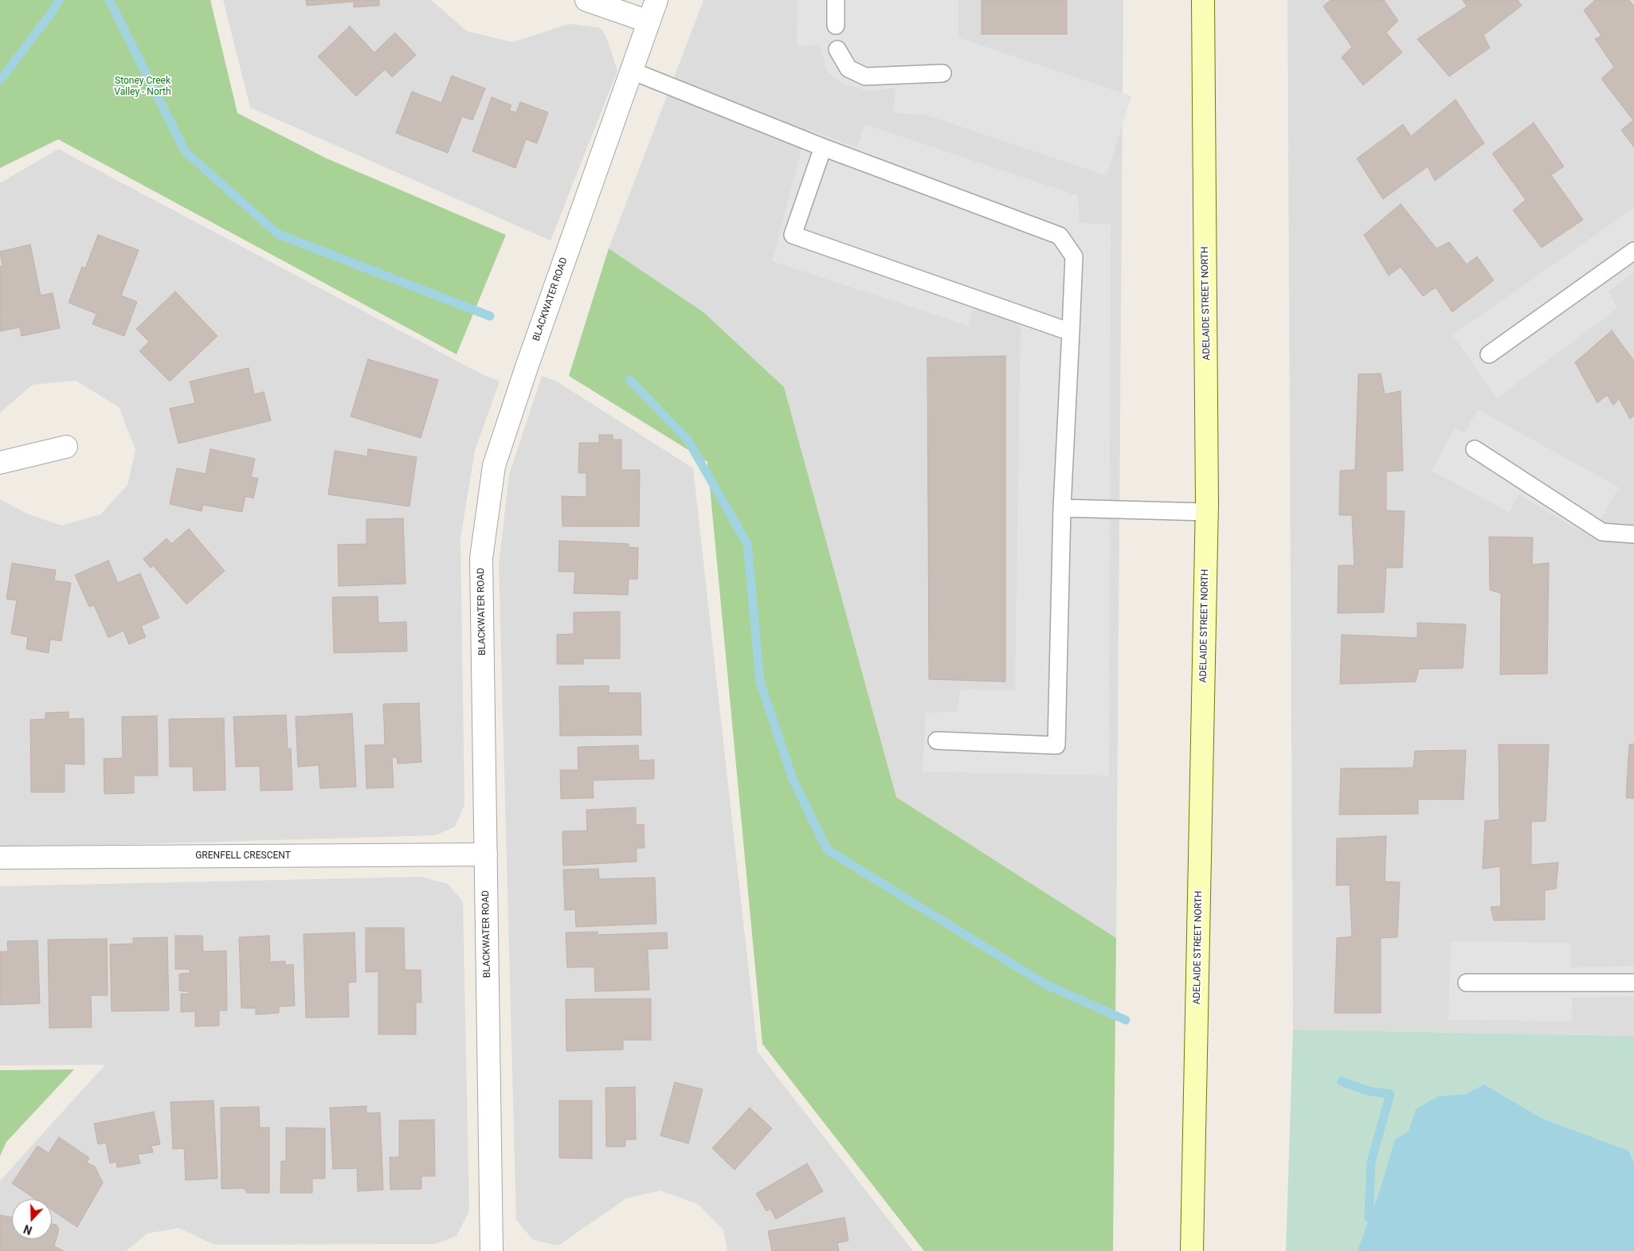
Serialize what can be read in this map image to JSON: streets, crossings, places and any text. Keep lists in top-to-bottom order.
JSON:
{
  "streets": {
    "main road": ["ADELAIDE STREET NORTH"],
    "street": ["BLACKWATER ROAD", "GRENFELL CRESCENT"]
  },
  "crossings": [
    ["BLACKWATER ROAD", "GRENFELL CRESCENT"]
  ],
  "parks": ["Stoney Creek Valley - North"],
  "north": "bottom"
}
